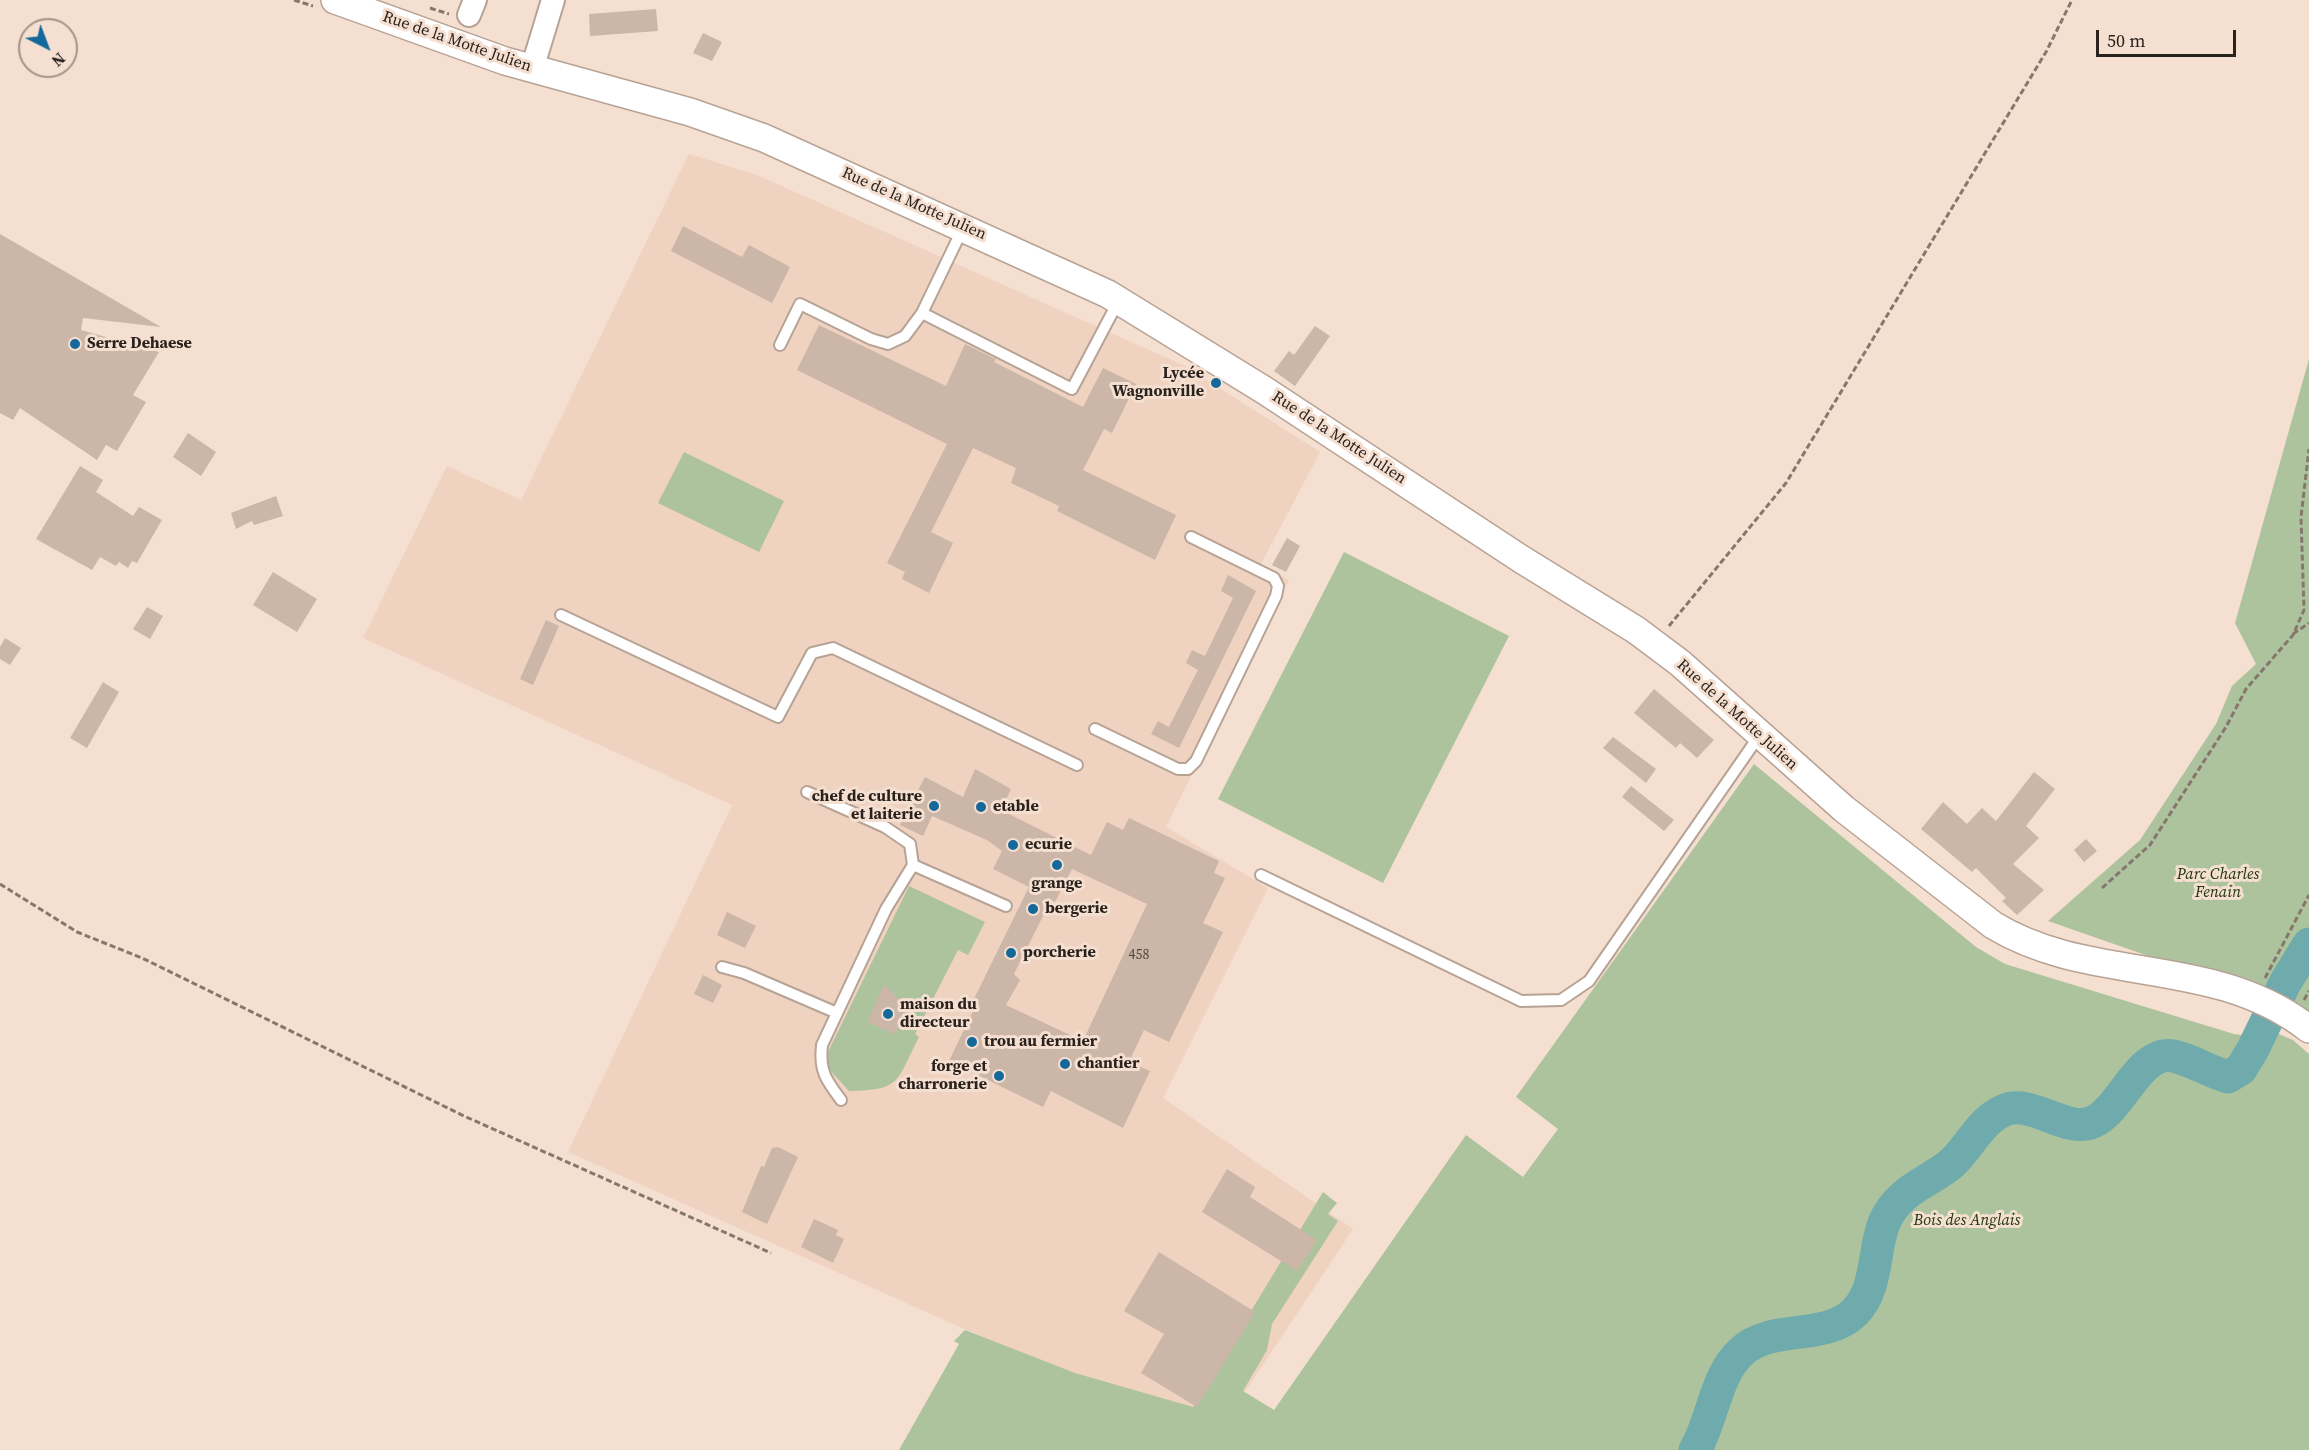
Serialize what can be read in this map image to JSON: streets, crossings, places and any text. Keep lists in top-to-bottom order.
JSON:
{
  "streets": {
    "street": ["Rue de la Motte Julien"]
  },
  "parks": ["Parc Charles Fenain", "Bois des Anglais"],
  "places": [
    "Serre Dehaese",
    "Lycée Wagnonville",
    "chef de culture et laiterie",
    "etable",
    "ecurie",
    "grange",
    "bergerie",
    "porcherie",
    "maison du directeur",
    "trou au fermier",
    "chantier",
    "forge et charronerie"
  ],
  "house_numbers": ["458"],
  "scale_bar": "50 m",
  "north": "bottom right"
}
